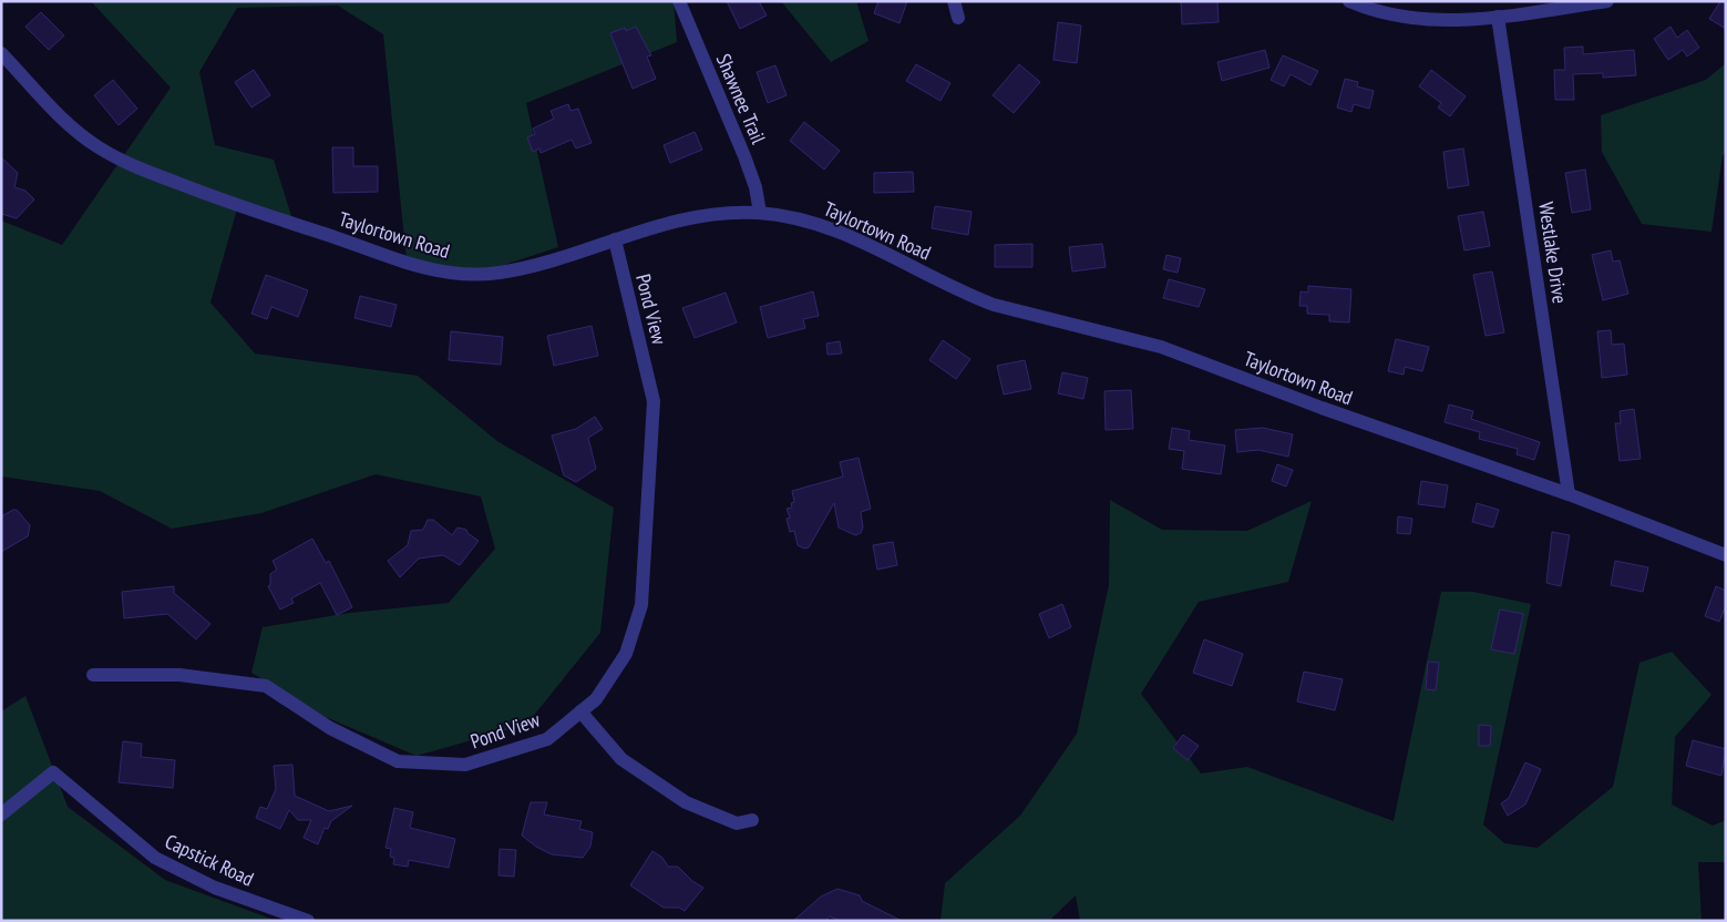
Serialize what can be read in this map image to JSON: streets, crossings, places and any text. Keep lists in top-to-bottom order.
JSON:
{
  "streets": {
    "street": [
      "Shawnee Trail",
      "Taylortown Road",
      "Westlake Drive",
      "Pond View",
      "Capstick Road"
    ]
  },
  "crossings": [
    ["Shawnee Trail", "Taylortown Road"],
    ["Taylortown Road", "Westlake Drive"],
    ["Taylortown Road", "Pond View"]
  ]
}
